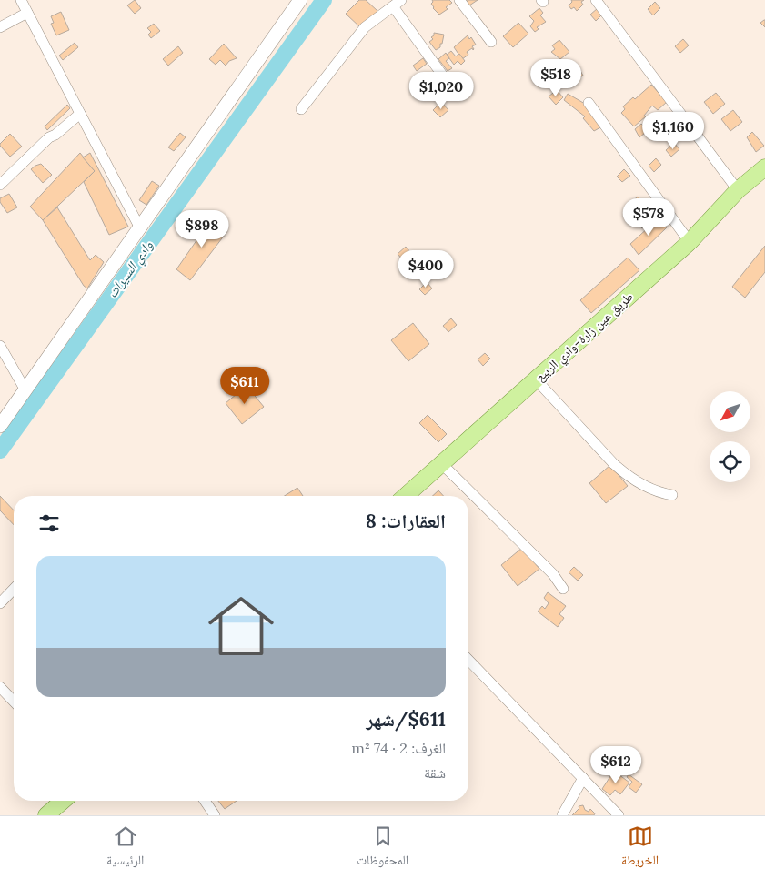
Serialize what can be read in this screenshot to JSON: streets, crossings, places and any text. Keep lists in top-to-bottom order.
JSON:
{
  "streets": {
    "main road": ["طريق عين زارة-وادي الربيع"]
  },
  "water": ["وادي السيرات"],
  "north": "bottom left",
  "page": {
    "price": [
      "$518",
      "$1,020",
      "$1,160",
      "$578",
      "$898",
      "$400",
      "$611",
      "$612"
    ],
    "heading": "العقارات: 8",
    "list": [
      {
        "name": "$611/شهر",
        "note": "الغرف: 2 · 74 m² · شقة"
      }
    ],
    "tabs": ["الخريطة", "المحفوظات", "الرئيسية"]
  }
}
